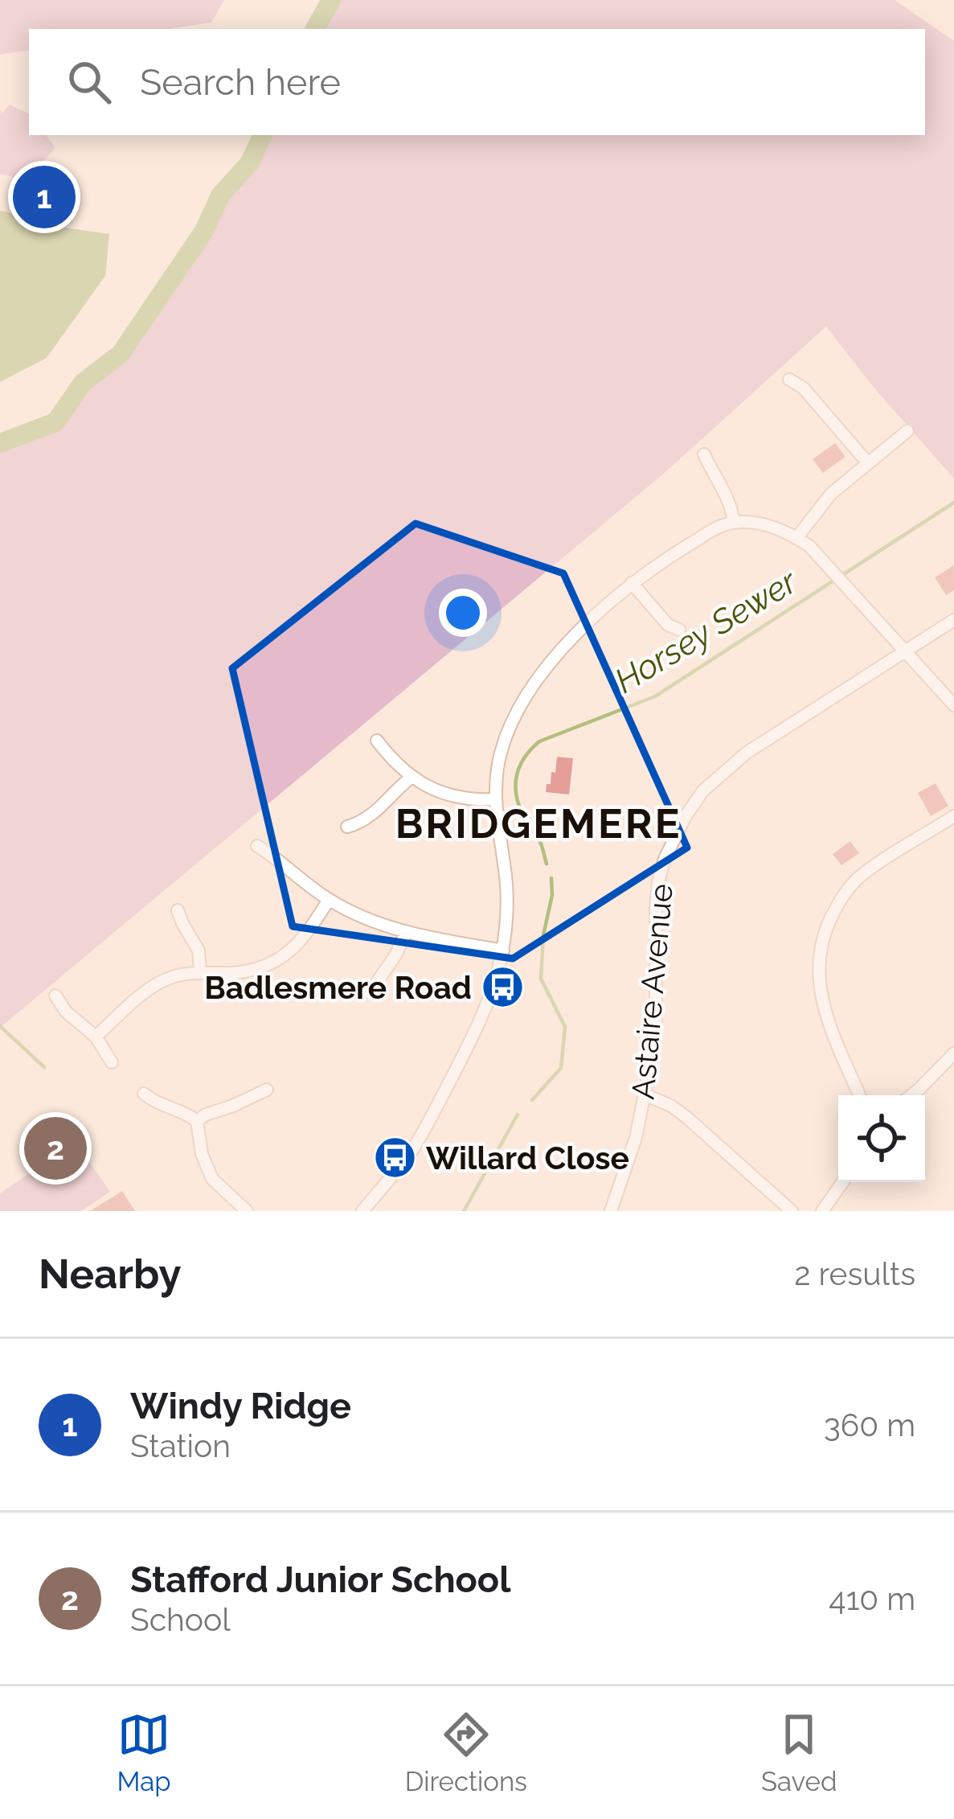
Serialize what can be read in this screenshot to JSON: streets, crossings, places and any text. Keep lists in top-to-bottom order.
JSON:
{
  "streets": {
    "street": ["Astaire Avenue"]
  },
  "districts": ["BRIDGEMERE"],
  "water": ["Horsey Sewer"],
  "places": {
    "bus stop": ["Badlesmere Road", "Willard Close"]
  },
  "page": {
    "search": "Search here",
    "pins": ["1", "2"],
    "heading": ["Nearby", "2 results"],
    "list": [
      {
        "mark": "1",
        "name": "Windy Ridge",
        "note": "Station",
        "value": "360 m"
      },
      {
        "mark": "2",
        "name": "Stafford Junior School",
        "note": "School",
        "value": "410 m"
      }
    ],
    "nav": ["Map", "Directions", "Saved"]
  }
}
